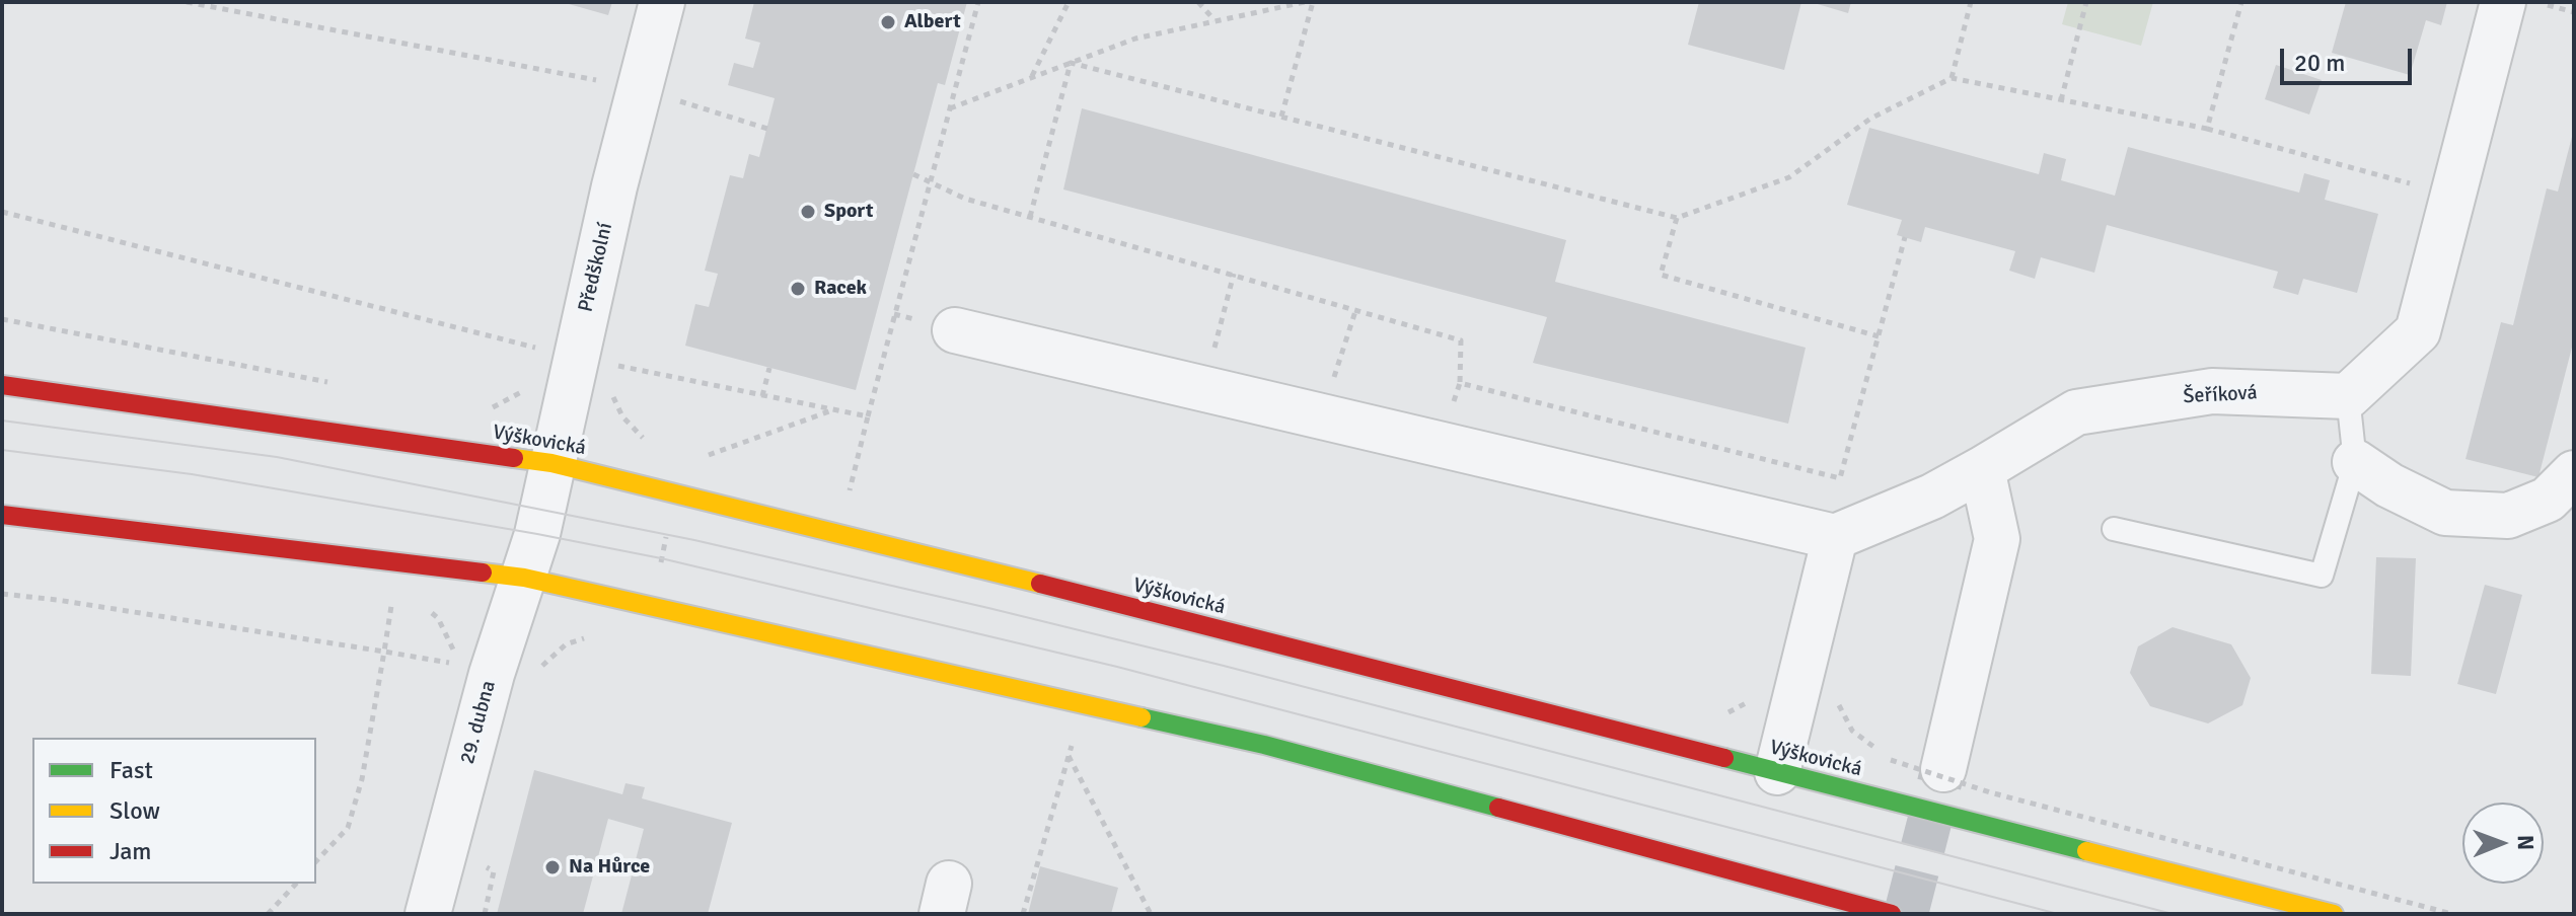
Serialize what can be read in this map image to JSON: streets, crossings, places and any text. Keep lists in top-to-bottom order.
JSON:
{
  "streets": {
    "street": [
      "Předškolní",
      "Šeříková",
      "Výškovická",
      "29. dubna"
    ]
  },
  "crossings": [
    ["Předškolní", "Výškovická"],
    ["Předškolní", "29. dubna"]
  ],
  "places": [
    "Albert",
    "Sport",
    "Racek",
    "Na Hůrce"
  ],
  "legend": ["Fast", "Slow", "Jam"],
  "scale_bar": "20 m",
  "north": "right"
}
